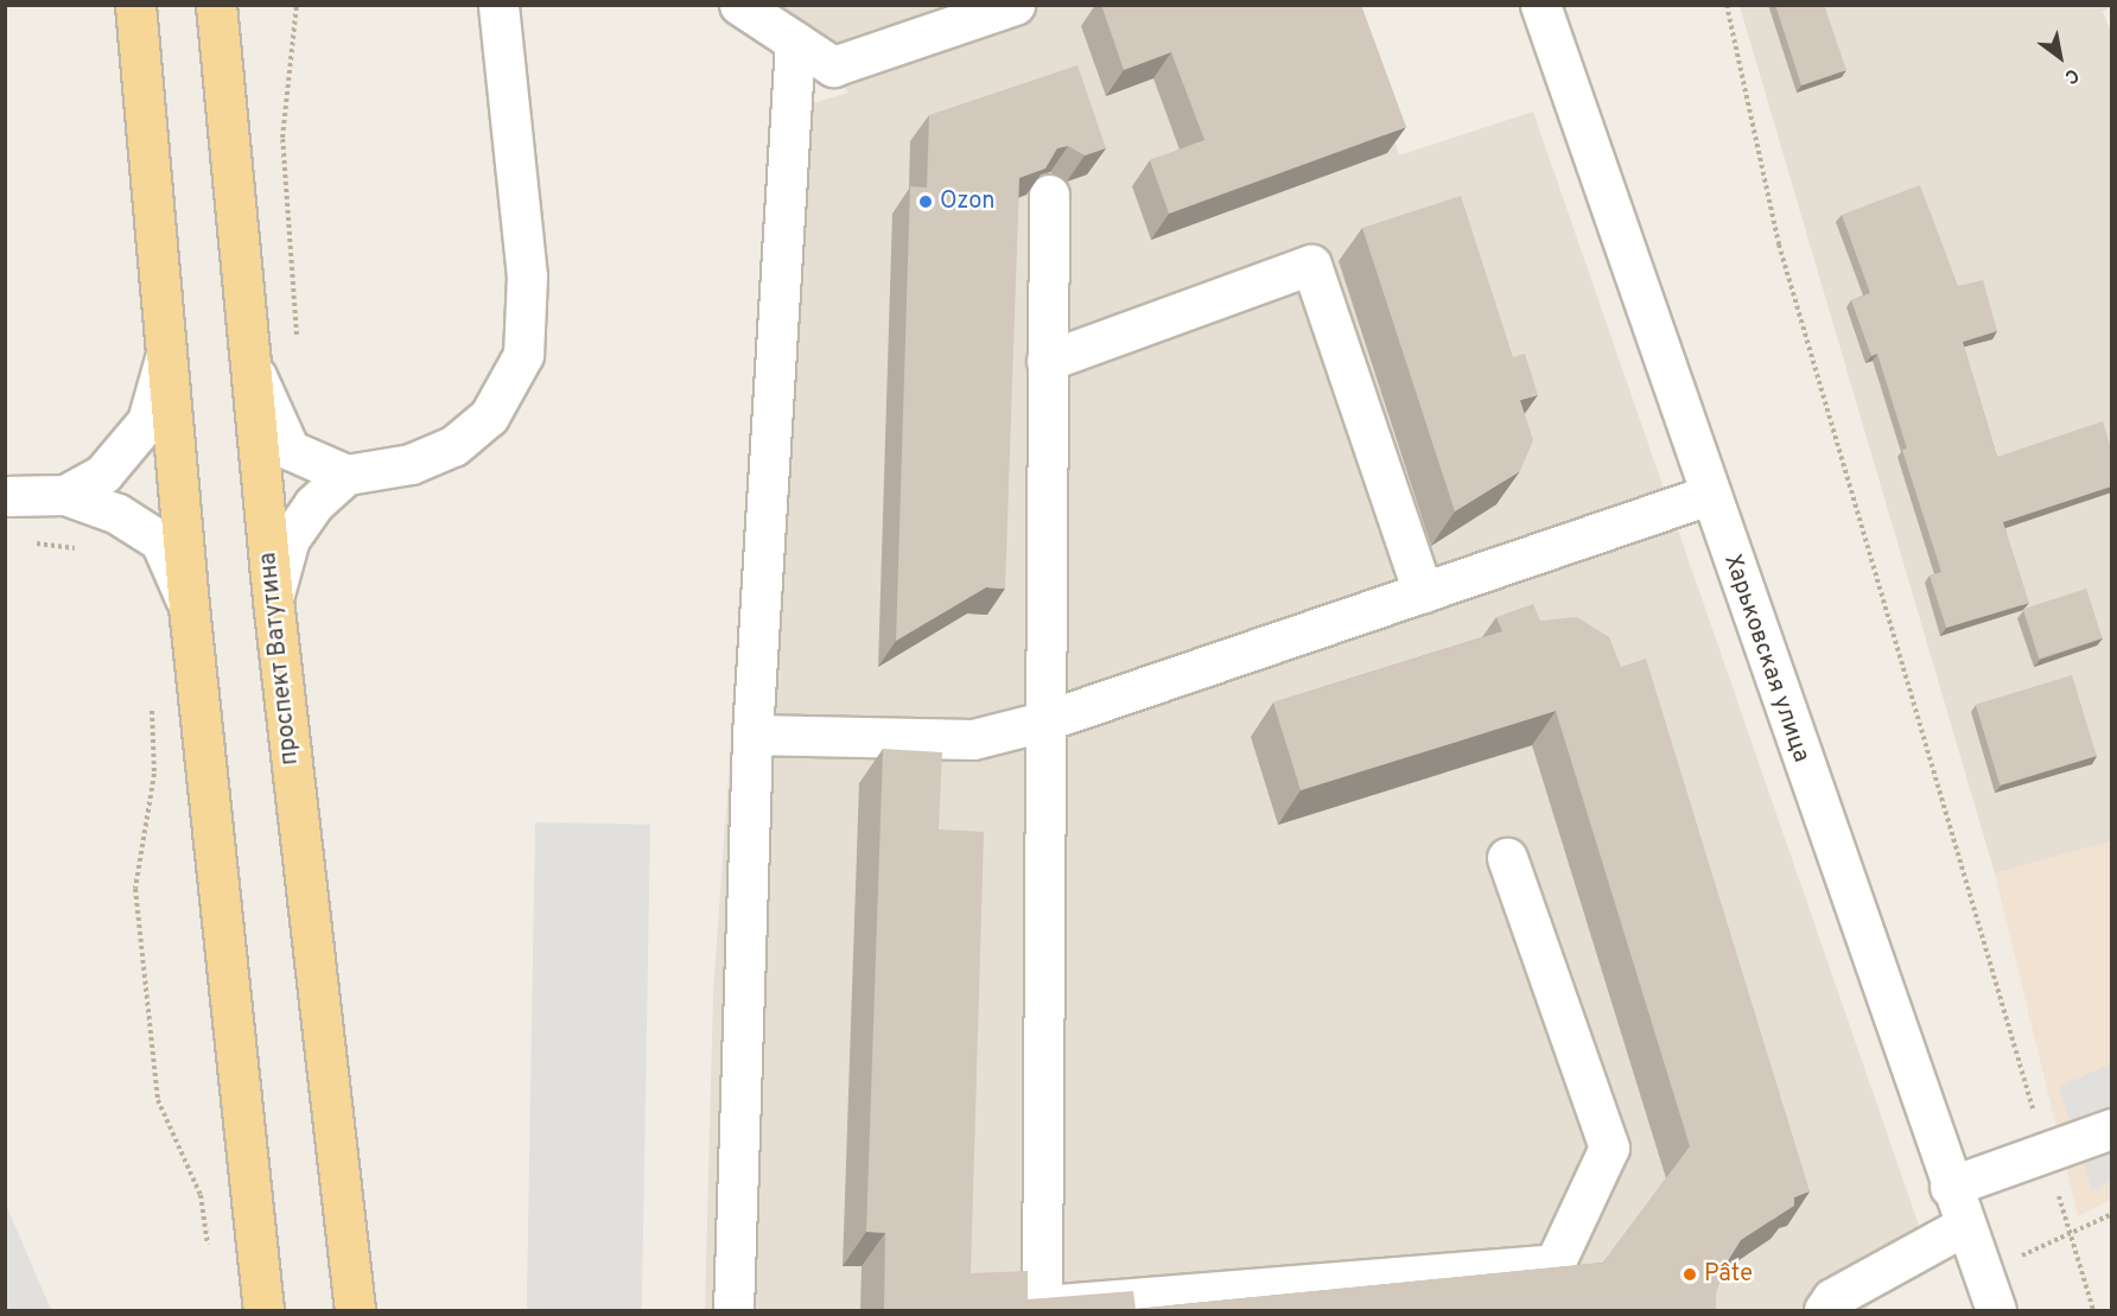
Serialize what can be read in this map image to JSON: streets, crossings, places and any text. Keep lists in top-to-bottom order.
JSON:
{
  "streets": {
    "main road": ["проспект Ватутина"],
    "street": ["Харьковская улица"]
  },
  "places": ["Ozon", "Pâte"],
  "north": "bottom right"
}
